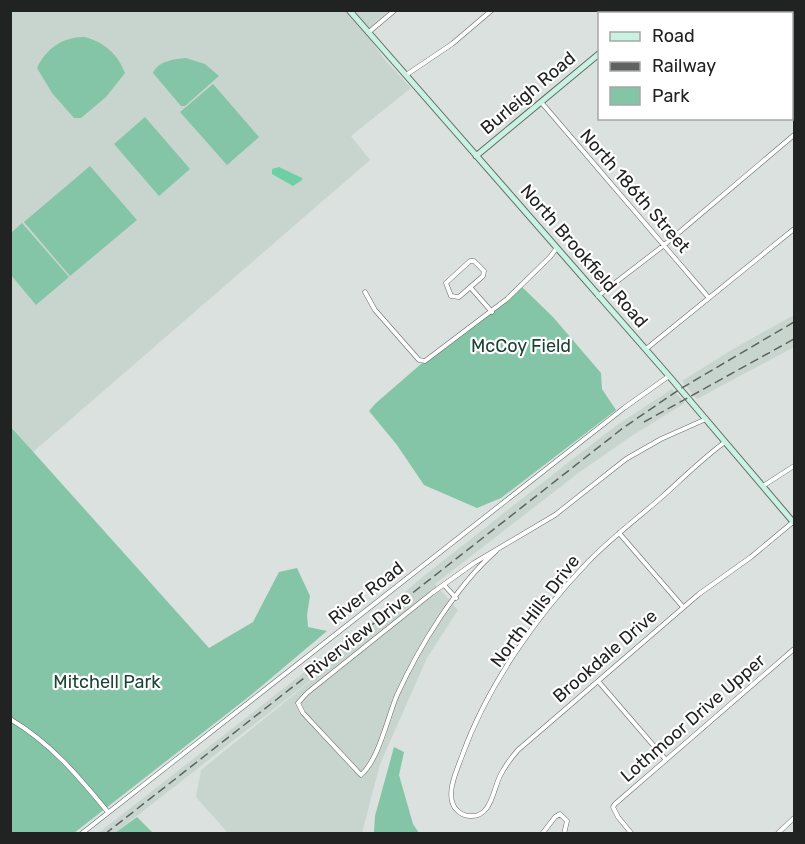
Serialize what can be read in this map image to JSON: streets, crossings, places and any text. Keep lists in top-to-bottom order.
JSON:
{
  "streets": {
    "street": [
      "Burleigh Road",
      "North 186th Street",
      "North Brookfield Road",
      "River Road",
      "North Hills Drive",
      "Riverview Drive",
      "Brookdale Drive",
      "Lothmoor Drive Upper"
    ]
  },
  "crossings": [
    ["Burleigh Road", "North 186th Street"],
    ["Burleigh Road", "North Brookfield Road"],
    ["North Brookfield Road", "River Road"],
    ["North Brookfield Road", "North Hills Drive"],
    ["North Brookfield Road", "Riverview Drive"],
    ["North Brookfield Road", "Brookdale Drive"],
    ["North Hills Drive", "Brookdale Drive"]
  ],
  "parks": ["McCoy Field", "Mitchell Park"],
  "legend": ["Road", "Railway", "Park"]
}
